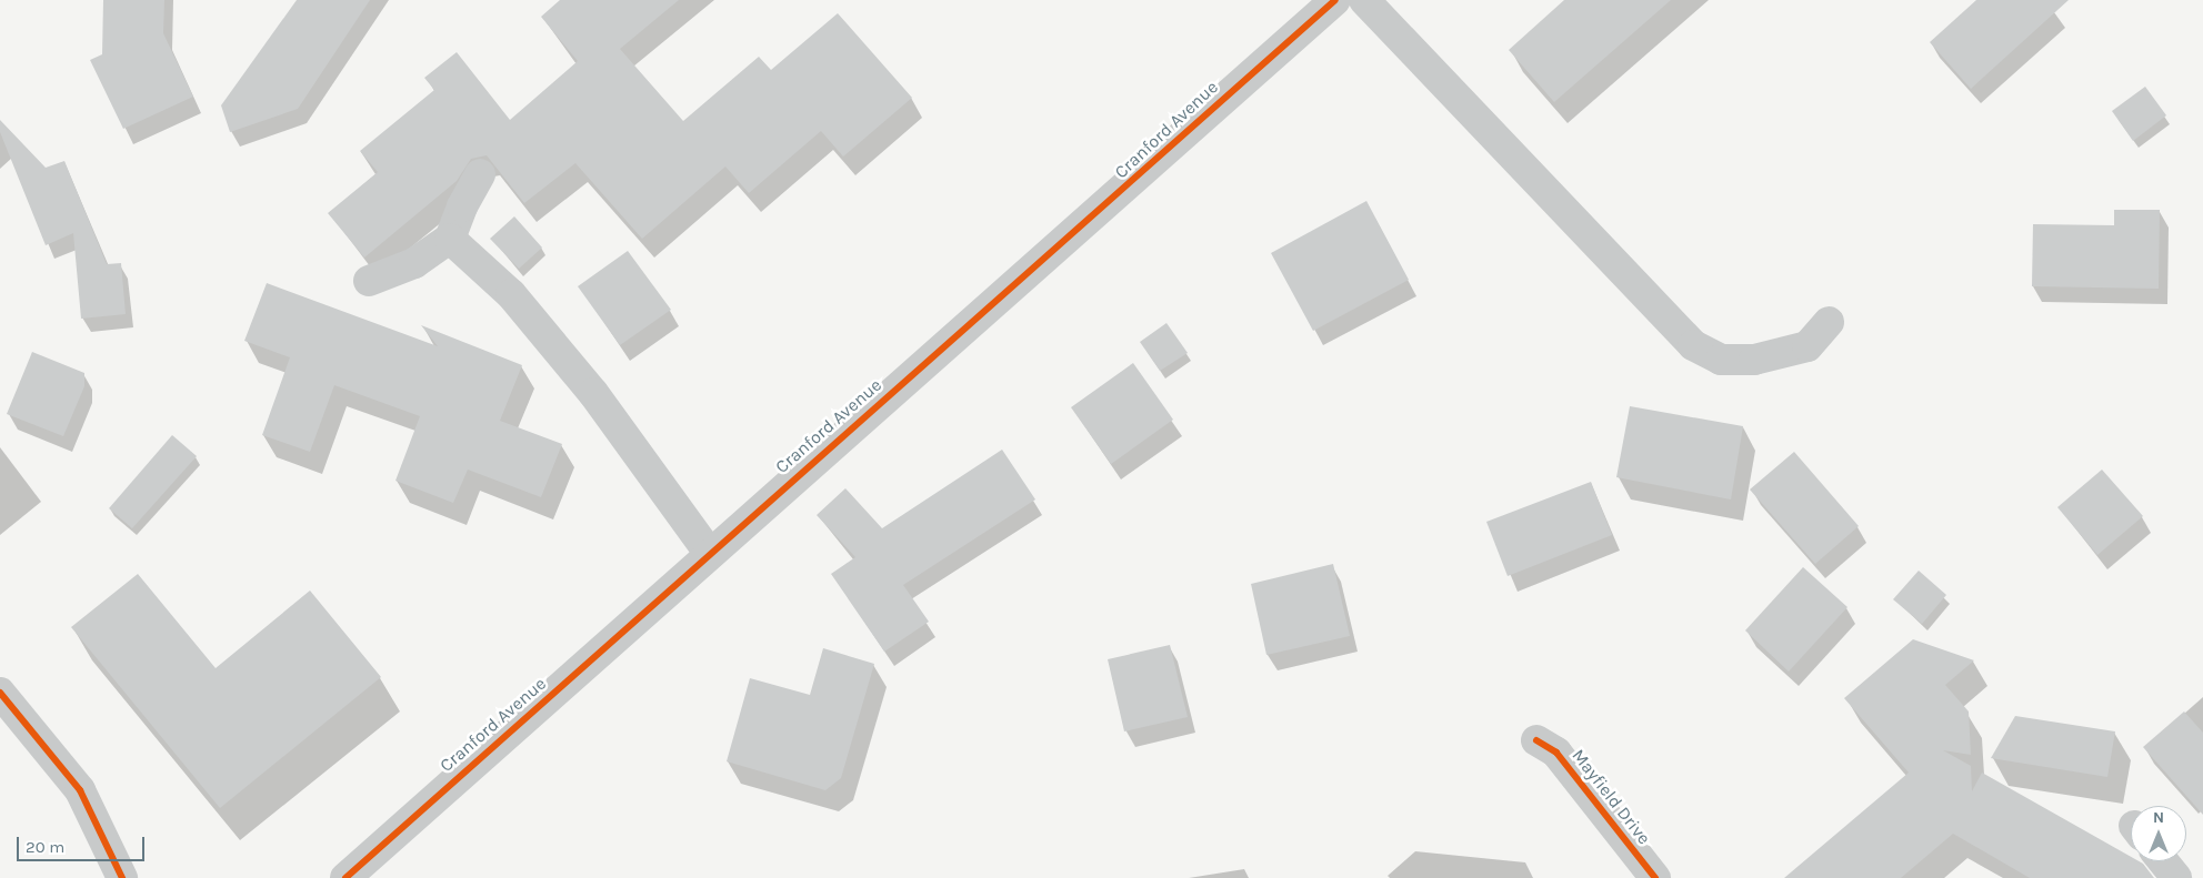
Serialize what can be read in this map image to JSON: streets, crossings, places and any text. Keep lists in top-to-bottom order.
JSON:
{
  "streets": {
    "street": ["Cranford Avenue", "Mayfield Drive"]
  },
  "scale_bar": "20 m",
  "north": "top"
}
